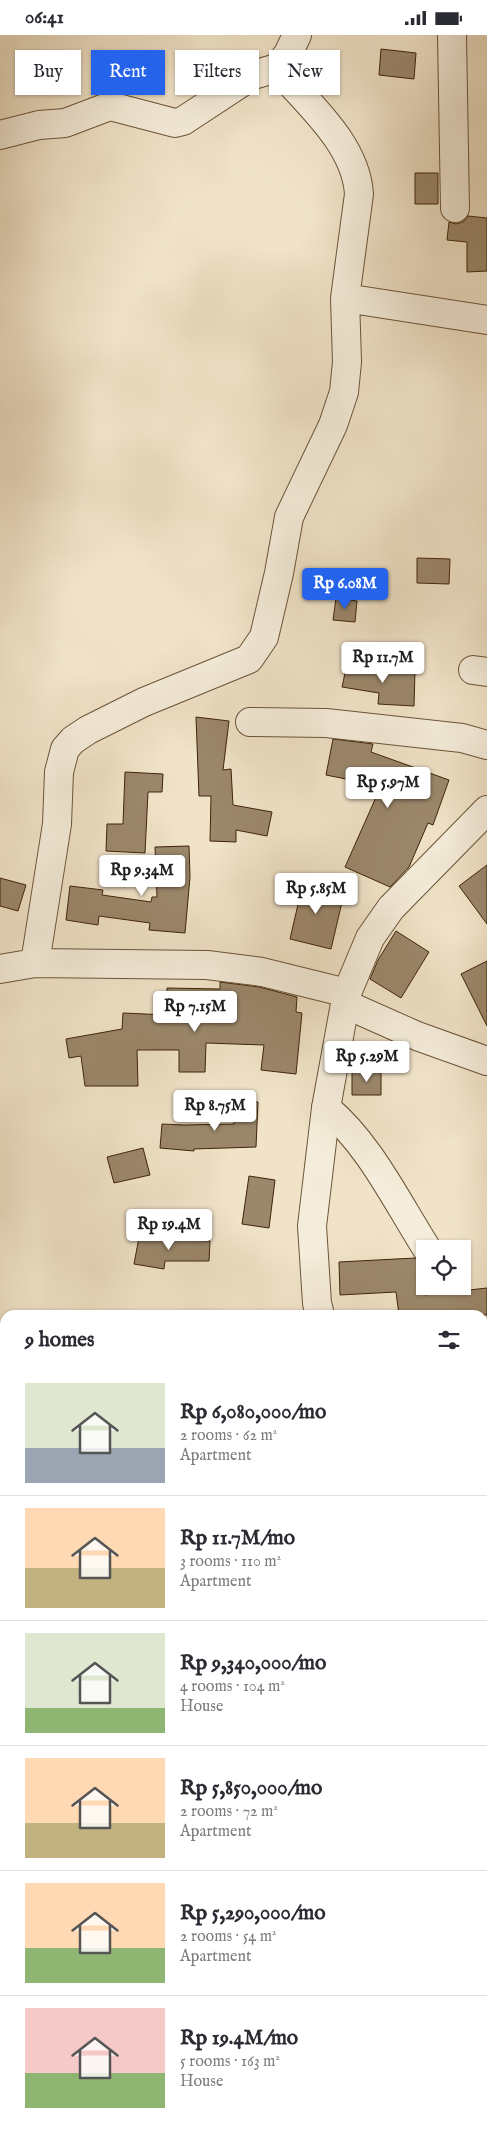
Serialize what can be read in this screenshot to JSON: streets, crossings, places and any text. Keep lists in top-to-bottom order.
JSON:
{
  "page": {
    "status": "06:41",
    "chip": [
      "Buy",
      "Rent",
      "Filters",
      "New"
    ],
    "price": [
      "Rp 6.08M",
      "Rp 11.7M",
      "Rp 5.97M",
      "Rp 9.34M",
      "Rp 5.85M",
      "Rp 7.15M",
      "Rp 5.29M",
      "Rp 8.75M",
      "Rp 19.4M"
    ],
    "heading": "9 homes",
    "list": [
      {
        "name": "Rp 6,080,000/mo",
        "note": "2 rooms · 62 m² · Apartment"
      },
      {
        "name": "Rp 11.7M/mo",
        "note": "3 rooms · 110 m² · Apartment"
      },
      {
        "name": "Rp 9,340,000/mo",
        "note": "4 rooms · 104 m² · House"
      },
      {
        "name": "Rp 5,850,000/mo",
        "note": "2 rooms · 72 m² · Apartment"
      },
      {
        "name": "Rp 5,290,000/mo",
        "note": "2 rooms · 54 m² · Apartment"
      },
      {
        "name": "Rp 19.4M/mo",
        "note": "5 rooms · 163 m² · House"
      }
    ]
  }
}
